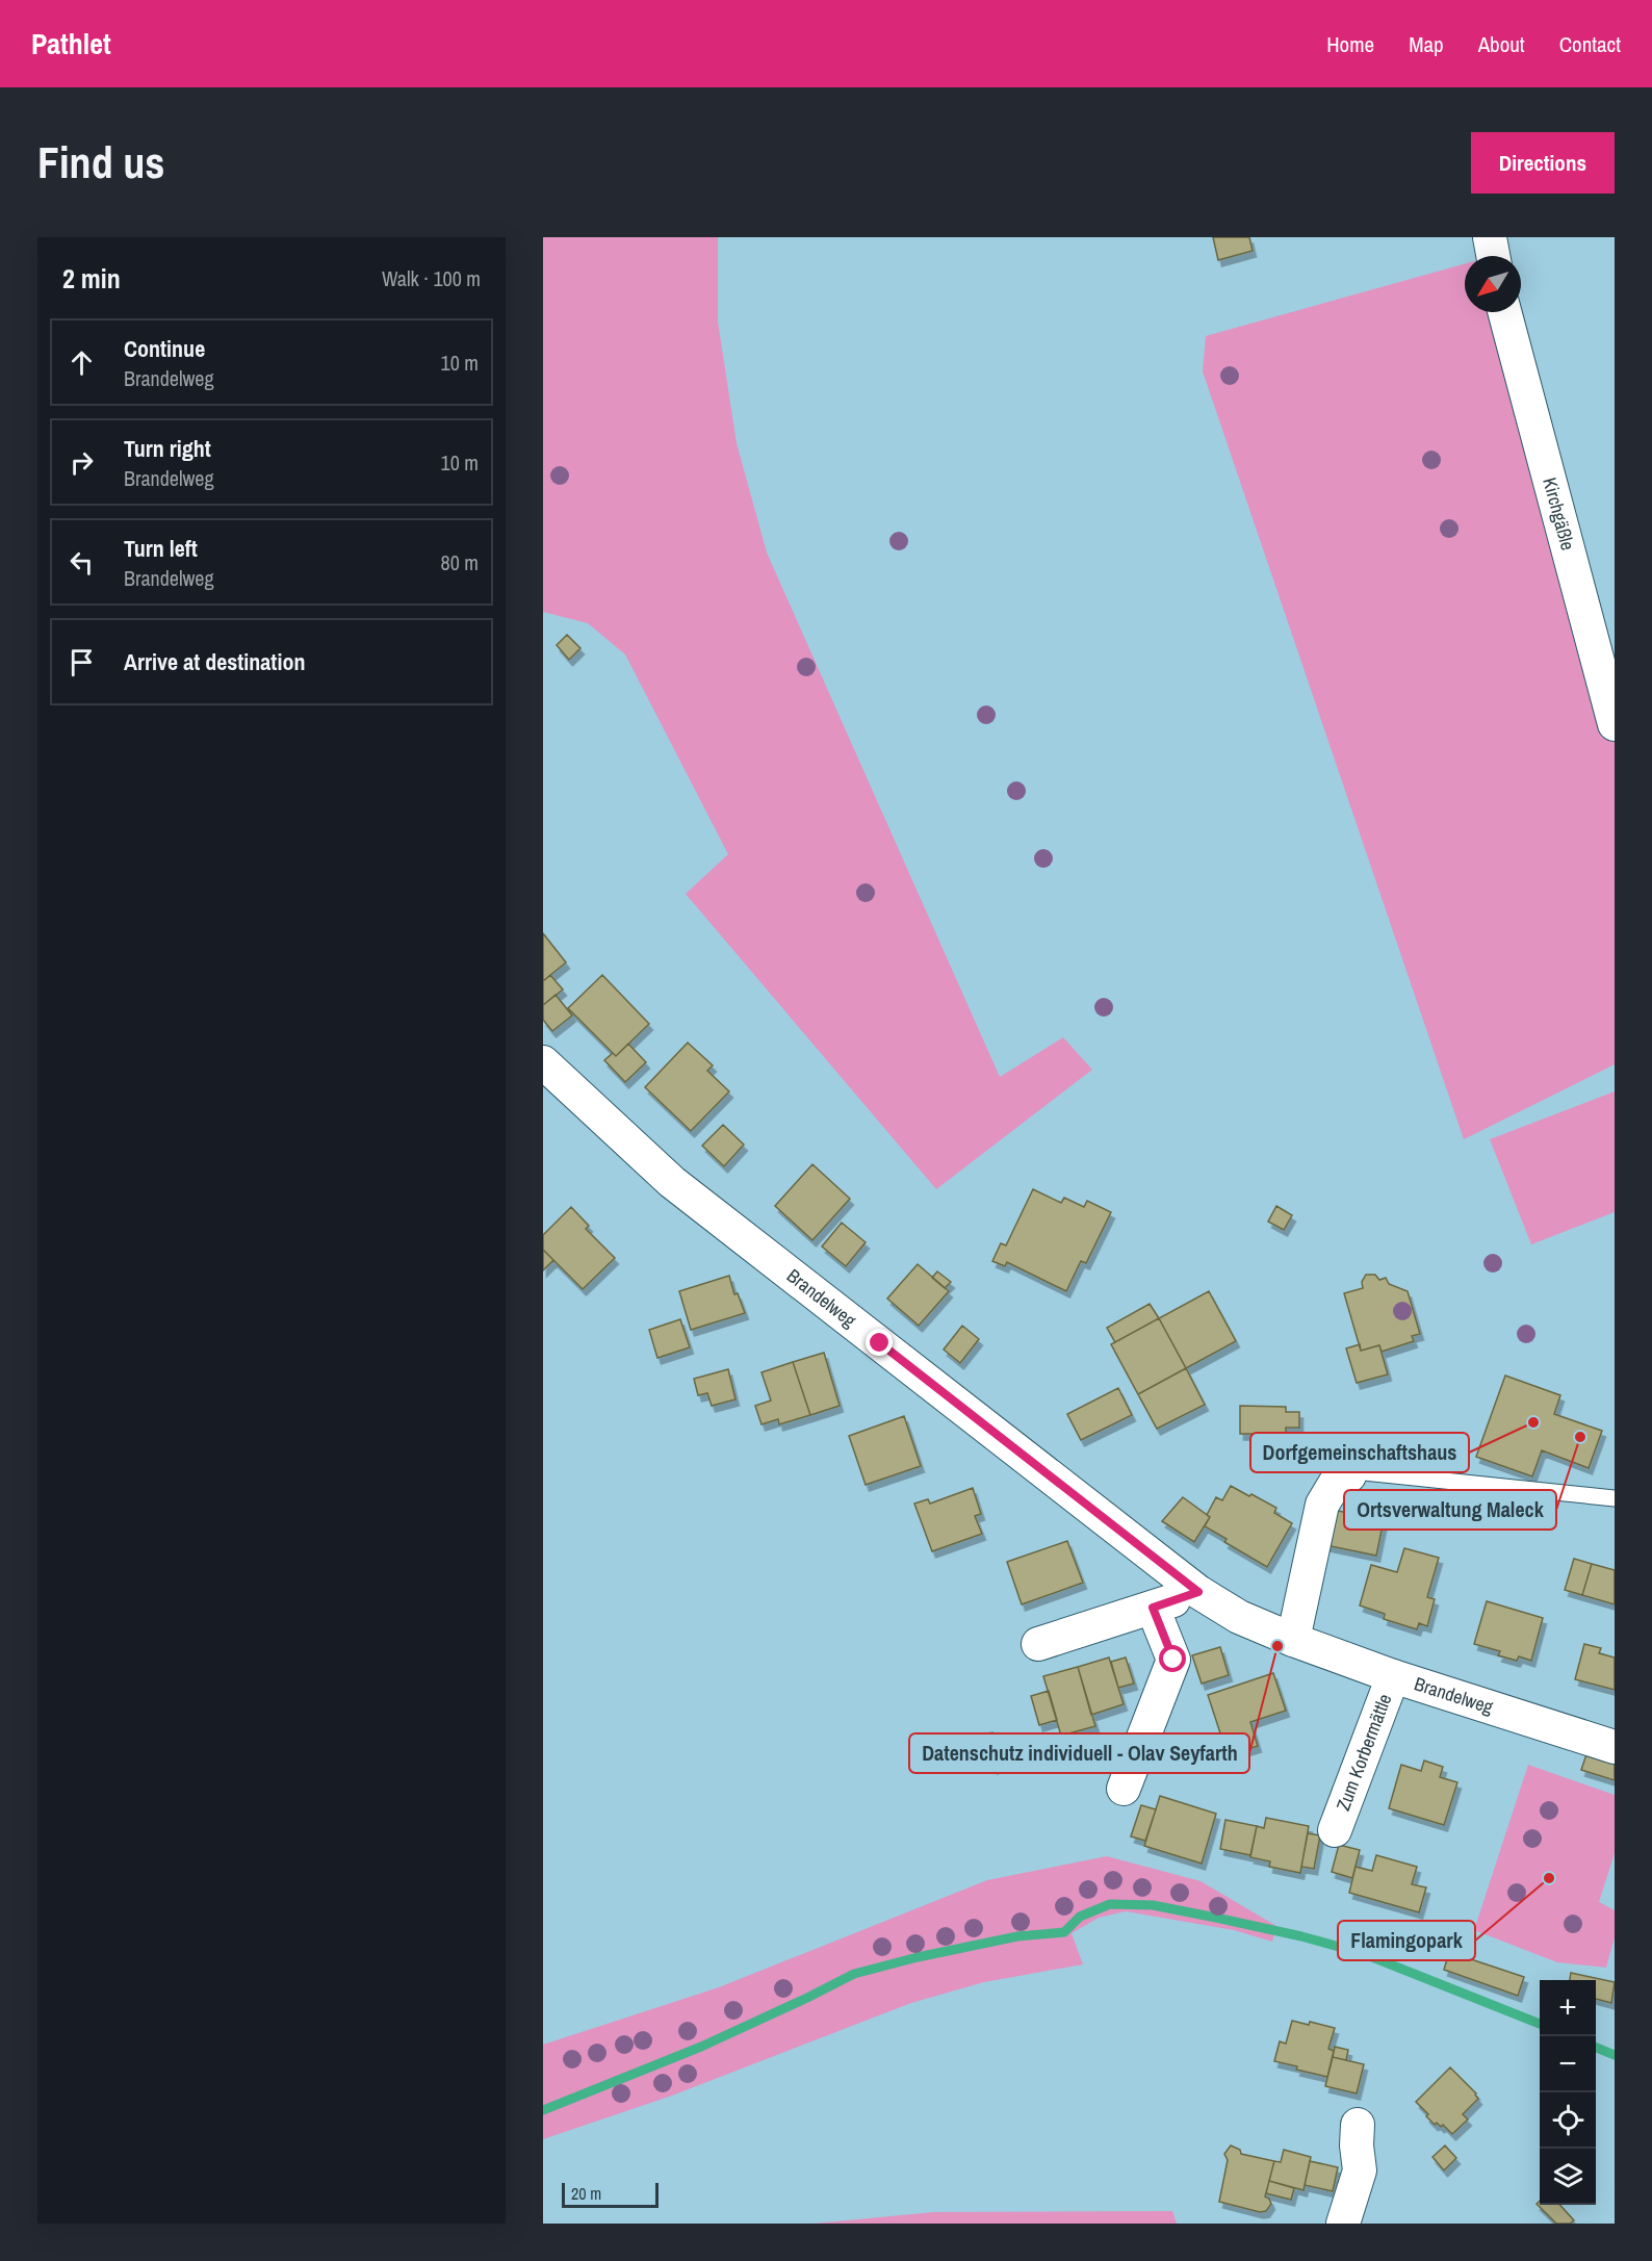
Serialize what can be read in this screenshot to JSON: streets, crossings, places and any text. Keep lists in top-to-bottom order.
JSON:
{
  "streets": {
    "street": ["Kirchgäßle", "Brandelweg", "Zum Korbermättle"]
  },
  "crossings": [
    ["Brandelweg", "Zum Korbermättle"]
  ],
  "places": [
    "Dorfgemeinschaftshaus",
    "Ortsverwaltung Maleck",
    "Datenschutz individuell - Olav Seyfarth",
    "Flamingopark"
  ],
  "scale_bar": "20 m",
  "north": "bottom left",
  "page": {
    "header": "Pathlet",
    "nav": [
      "Home",
      "Map",
      "About",
      "Contact"
    ],
    "buttons": "Directions",
    "title": "Find us",
    "heading": ["2 min", "Walk · 100 m"],
    "list": [
      ["Continue", "Brandelweg", "10 m"],
      ["Turn right", "Brandelweg", "10 m"],
      ["Turn left", "Brandelweg", "80 m"],
      "Arrive at destination"
    ],
    "map_buttons": ["+", "−"],
    "scale": "20 m"
  }
}
